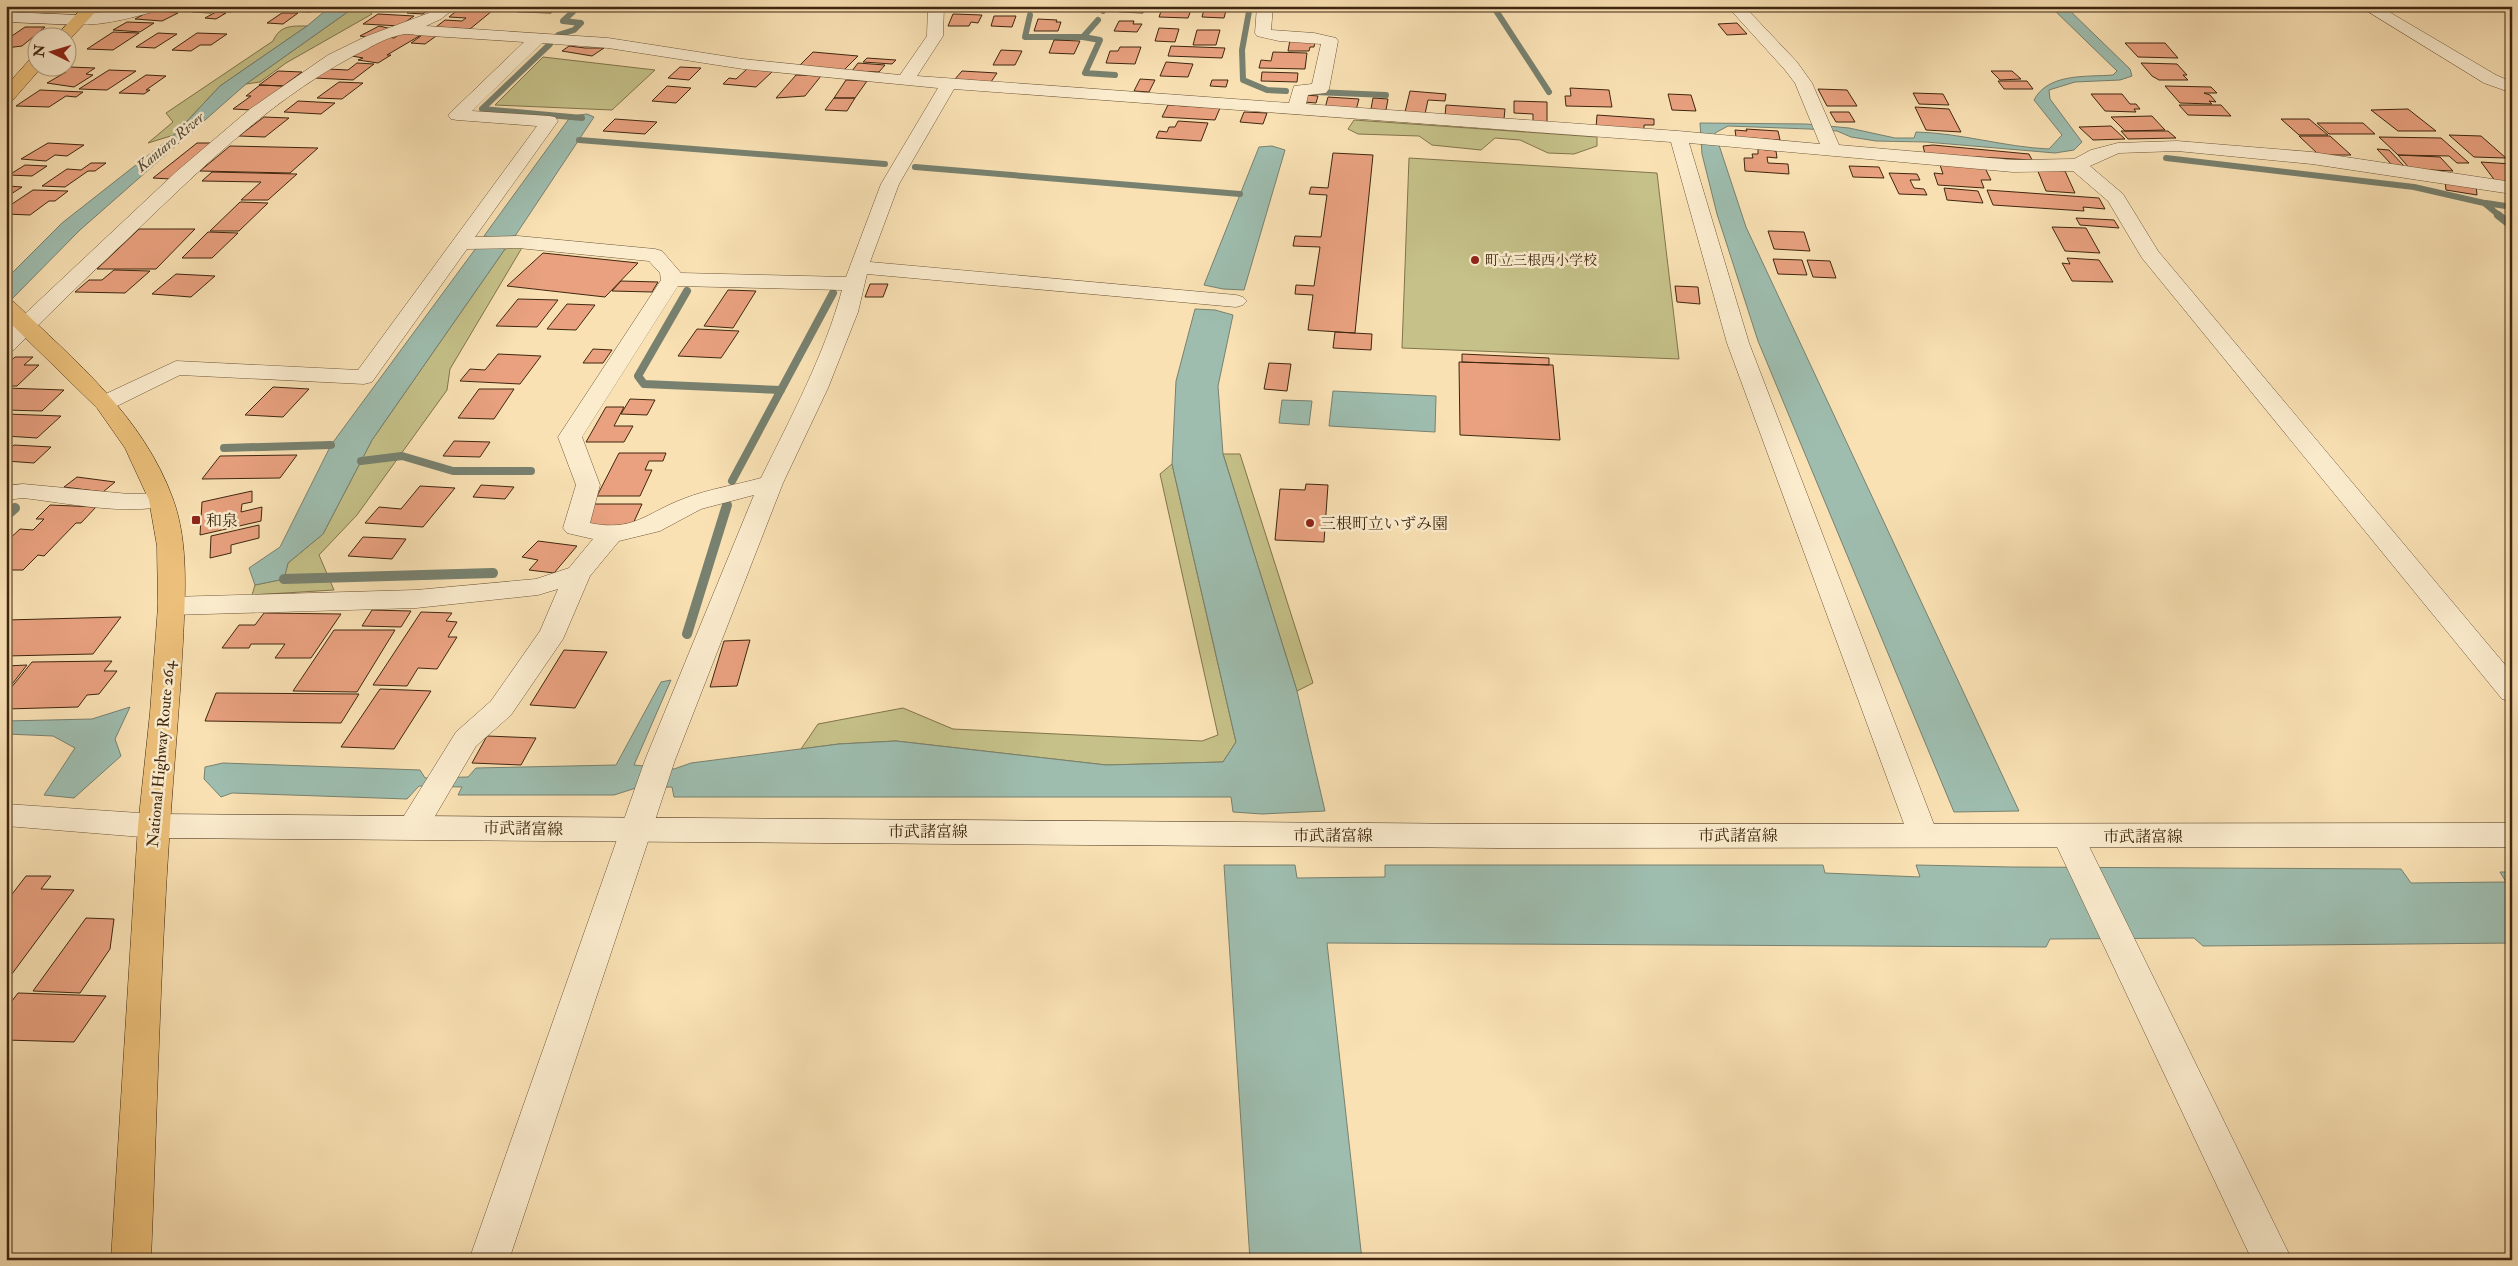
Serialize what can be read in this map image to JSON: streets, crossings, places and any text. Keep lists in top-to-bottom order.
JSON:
{
  "streets": {
    "highway": ["National Highway Route 264"],
    "street": ["市武諸富線"]
  },
  "crossings": [
    ["National Highway Route 264", "市武諸富線"]
  ],
  "water": ["Kantaro River"],
  "places": {
    "other": ["町立三根西小学校", "三根町立いずみ園"],
    "transit": ["和泉"]
  },
  "north": "left"
}
